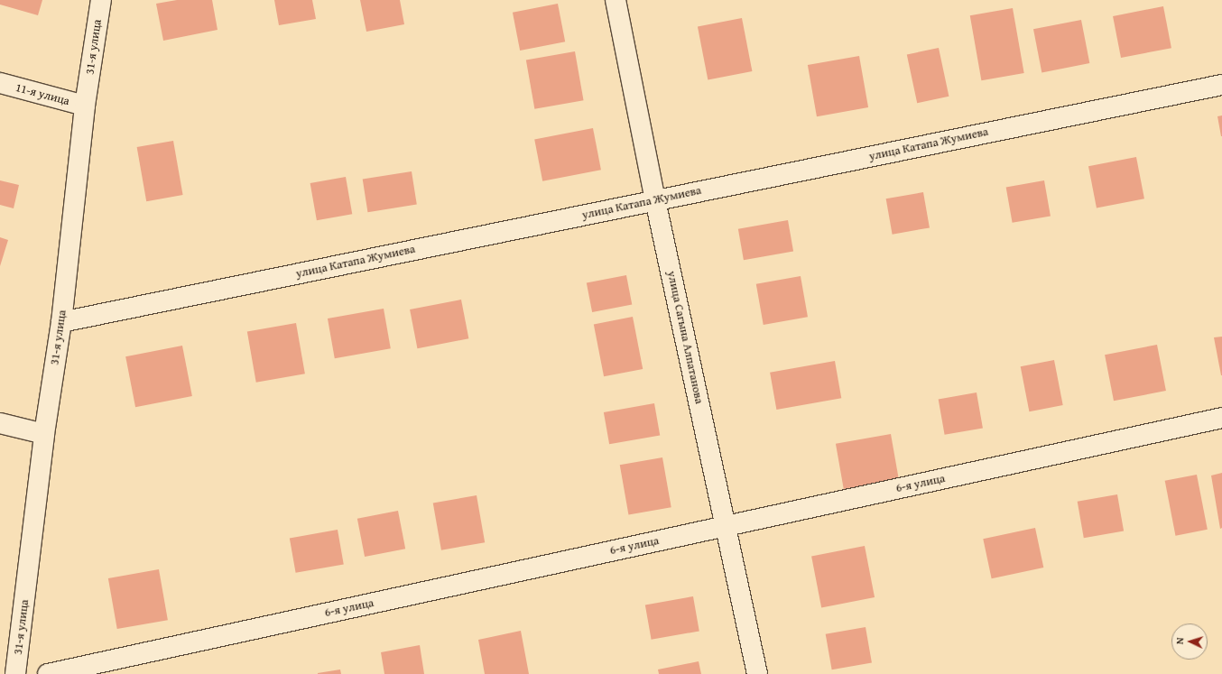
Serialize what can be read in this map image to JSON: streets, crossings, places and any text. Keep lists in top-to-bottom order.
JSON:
{
  "streets": {
    "street": [
      "31-я улица",
      "11-я улица",
      "улица Катапа Жумиева",
      "улица Сагына Алпатанова",
      "6-я улица"
    ]
  },
  "crossings": [
    ["31-я улица", "11-я улица"],
    ["31-я улица", "улица Катапа Жумиева"],
    ["улица Катапа Жумиева", "улица Сагына Алпатанова"],
    ["улица Сагына Алпатанова", "6-я улица"]
  ],
  "north": "left"
}
